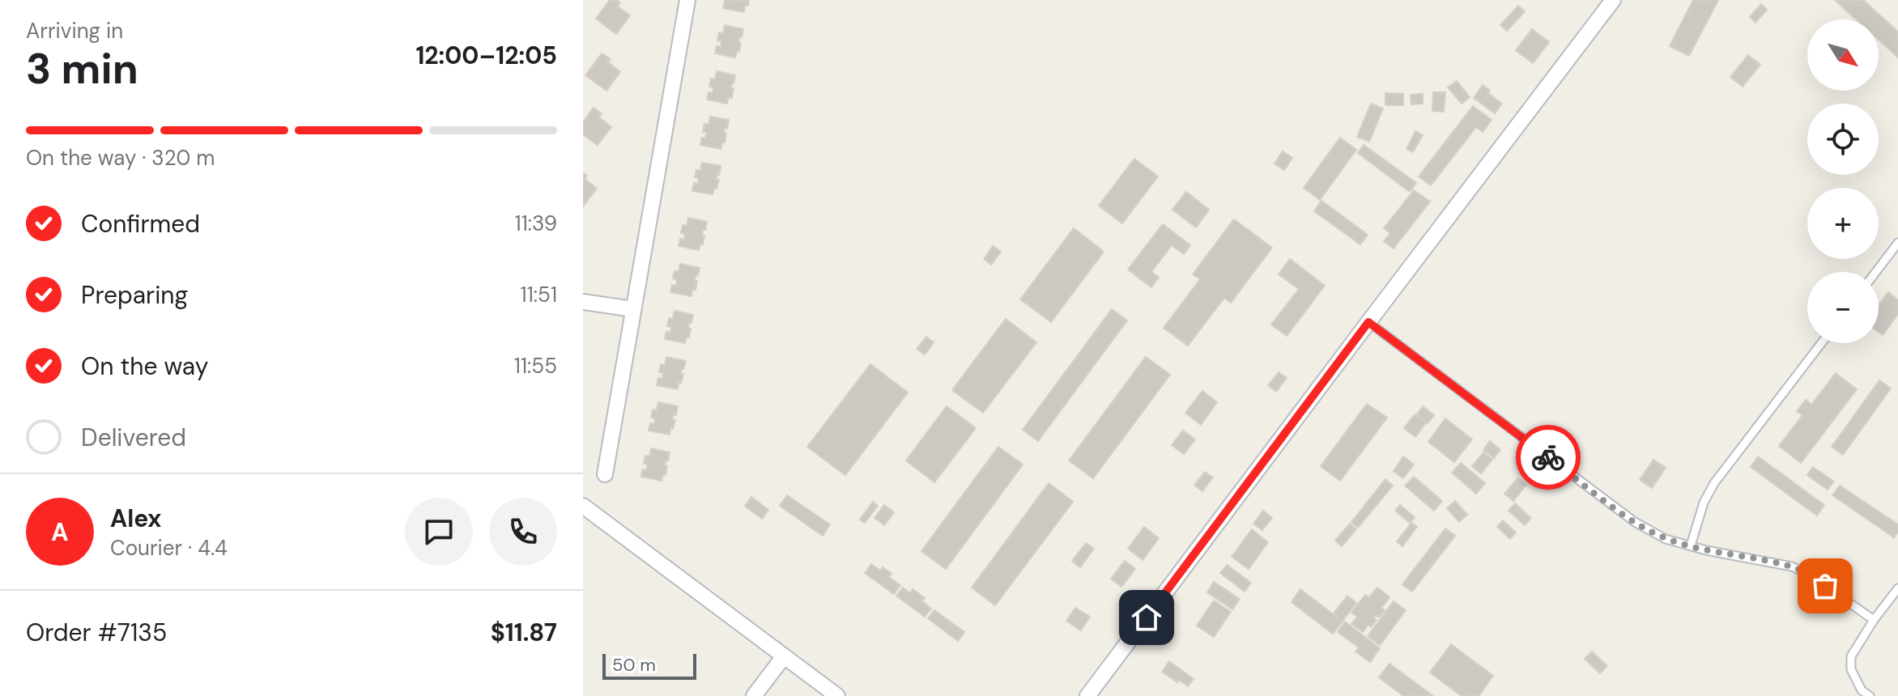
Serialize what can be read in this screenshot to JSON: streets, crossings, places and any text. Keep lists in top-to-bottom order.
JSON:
{
  "scale_bar": "50 m",
  "north": "bottom right",
  "page": {
    "heading": ["3 min", "Arriving in", "12:00–12:05"],
    "panel": [
      "Alex",
      "Courier · 4.4",
      "Order #7135",
      "$11.87"
    ],
    "map_buttons": ["+", "−"],
    "bar": "On the way · 320 m",
    "list": [
      ["Confirmed", "11:39"],
      ["Preparing", "11:51"],
      ["On the way", "11:55"],
      "Delivered"
    ],
    "round": "A",
    "scale": "50 m"
  }
}
